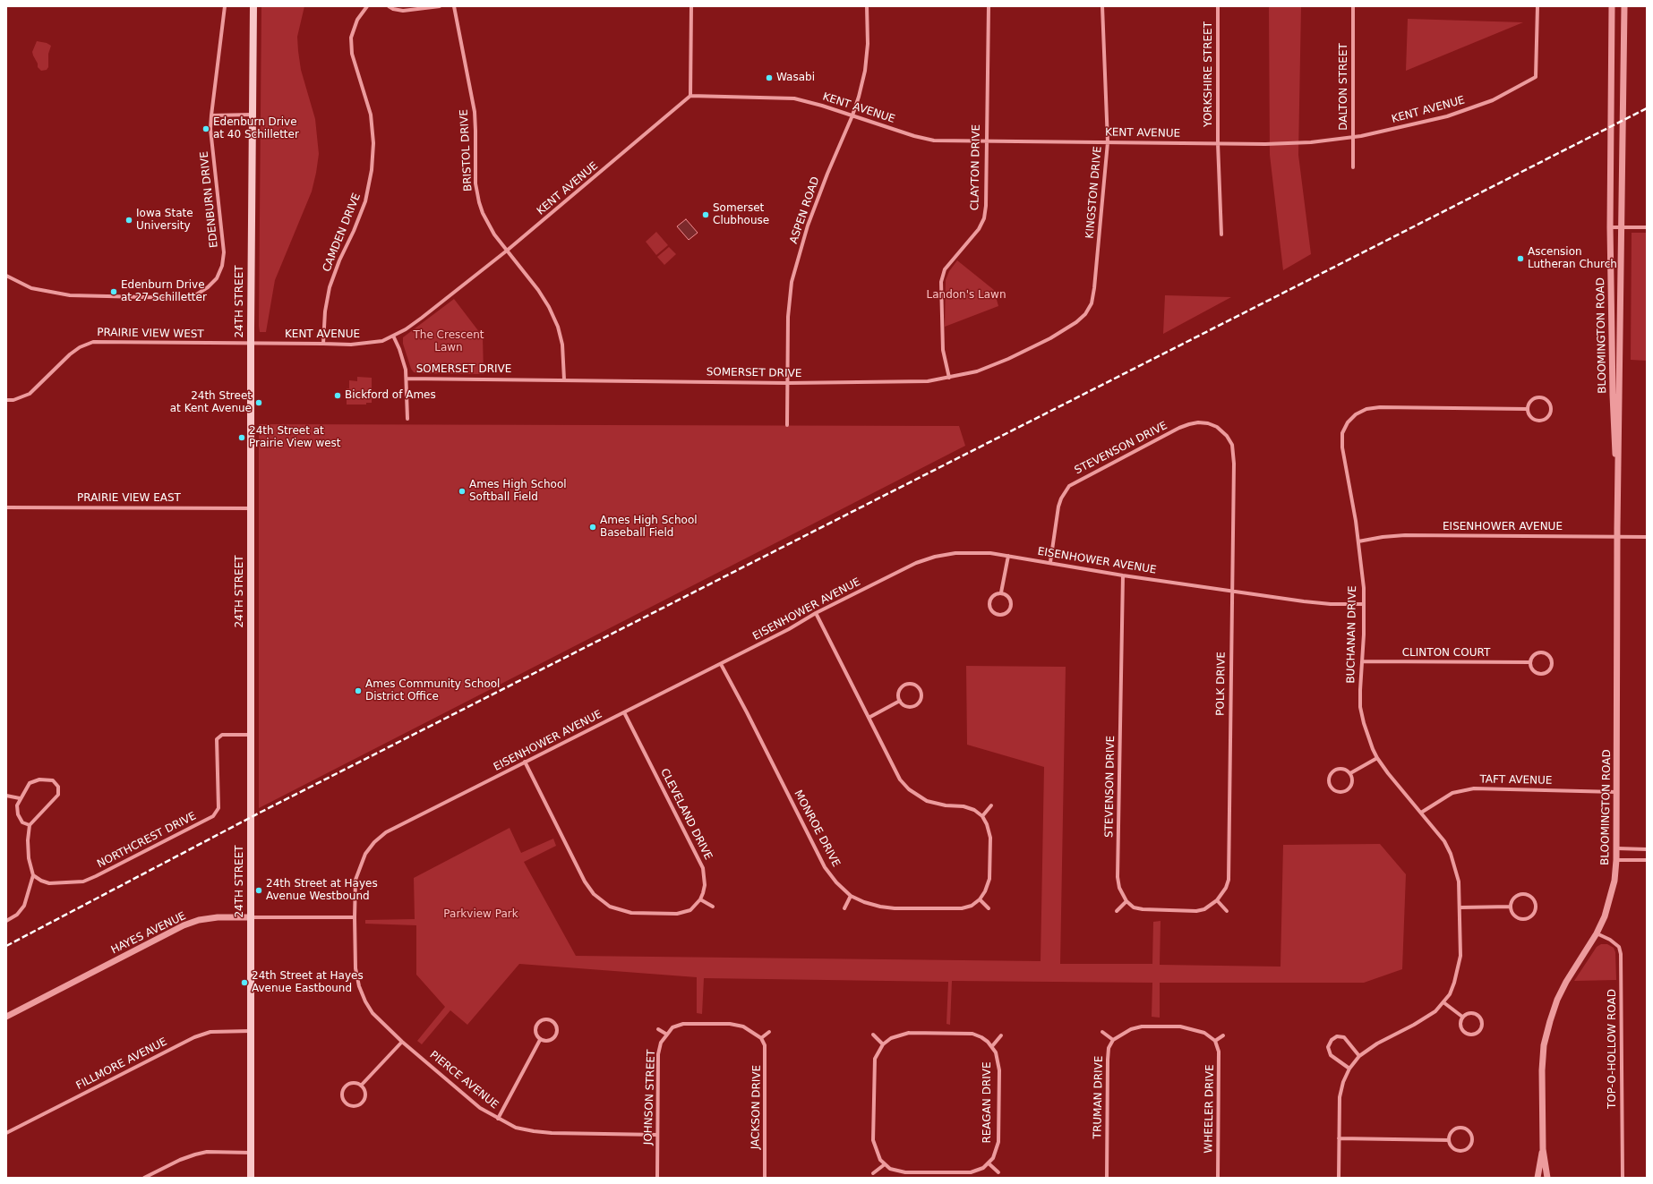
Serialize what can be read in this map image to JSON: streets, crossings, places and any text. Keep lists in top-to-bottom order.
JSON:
{
  "streets": {
    "main road": ["24TH STREET"],
    "street": [
      "YORKSHIRE STREET",
      "DALTON STREET",
      "KENT AVENUE",
      "BRISTOL DRIVE",
      "CLAYTON DRIVE",
      "KINGSTON DRIVE",
      "EDENBURN DRIVE",
      "ASPEN ROAD",
      "CAMDEN DRIVE",
      "PRAIRIE VIEW WEST",
      "BLOOMINGTON ROAD",
      "SOMERSET DRIVE",
      "STEVENSON DRIVE",
      "PRAIRIE VIEW EAST",
      "EISENHOWER AVENUE",
      "BUCHANAN DRIVE",
      "CLINTON COURT",
      "POLK DRIVE",
      "TAFT AVENUE",
      "CLEVELAND DRIVE",
      "MONROE DRIVE",
      "NORTHCREST DRIVE",
      "HAYES AVENUE",
      "TOP-O-HOLLOW ROAD",
      "FILLMORE AVENUE",
      "PIERCE AVENUE",
      "JOHNSON STREET",
      "TRUMAN DRIVE",
      "REAGAN DRIVE",
      "JACKSON DRIVE",
      "WHEELER DRIVE"
    ]
  },
  "crossings": [
    ["YORKSHIRE STREET", "KENT AVENUE"],
    ["DALTON STREET", "KENT AVENUE"],
    ["KENT AVENUE", "BRISTOL DRIVE"],
    ["KENT AVENUE", "CLAYTON DRIVE"],
    ["KENT AVENUE", "KINGSTON DRIVE"],
    ["KENT AVENUE", "ASPEN ROAD"],
    ["KENT AVENUE", "CAMDEN DRIVE"],
    ["KENT AVENUE", "24TH STREET"],
    ["KENT AVENUE", "PRAIRIE VIEW WEST"],
    ["BRISTOL DRIVE", "SOMERSET DRIVE"],
    ["CLAYTON DRIVE", "SOMERSET DRIVE"],
    ["KINGSTON DRIVE", "SOMERSET DRIVE"],
    ["ASPEN ROAD", "SOMERSET DRIVE"],
    ["24TH STREET", "PRAIRIE VIEW WEST"],
    ["24TH STREET", "PRAIRIE VIEW EAST"],
    ["24TH STREET", "NORTHCREST DRIVE"],
    ["24TH STREET", "HAYES AVENUE"],
    ["24TH STREET", "FILLMORE AVENUE"],
    ["BLOOMINGTON ROAD", "EISENHOWER AVENUE"],
    ["BLOOMINGTON ROAD", "TAFT AVENUE"],
    ["BLOOMINGTON ROAD", "TOP-O-HOLLOW ROAD"],
    ["STEVENSON DRIVE", "EISENHOWER AVENUE"],
    ["STEVENSON DRIVE", "POLK DRIVE"],
    ["EISENHOWER AVENUE", "BUCHANAN DRIVE"],
    ["EISENHOWER AVENUE", "POLK DRIVE"],
    ["EISENHOWER AVENUE", "CLEVELAND DRIVE"],
    ["EISENHOWER AVENUE", "MONROE DRIVE"],
    ["EISENHOWER AVENUE", "HAYES AVENUE"],
    ["EISENHOWER AVENUE", "PIERCE AVENUE"],
    ["BUCHANAN DRIVE", "CLINTON COURT"],
    ["BUCHANAN DRIVE", "TAFT AVENUE"],
    ["HAYES AVENUE", "PIERCE AVENUE"],
    ["PIERCE AVENUE", "JOHNSON STREET"],
    ["JOHNSON STREET", "JACKSON DRIVE"]
  ],
  "parks": ["Landon's Lawn", "The Crescent Lawn", "Parkview Park"],
  "places": [
    "Wasabi",
    "Edenburn Drive at 40 Schilletter",
    "Somerset Clubhouse",
    "Iowa State University",
    "Ascension Lutheran Church",
    "Edenburn Drive at 27 Schilletter",
    "Bickford of Ames",
    "24th Street at Kent Avenue",
    "24th Street at Prairie View west",
    "Ames High School Softball Field",
    "Ames High School Baseball Field",
    "Ames Community School District Office",
    "24th Street at Hayes Avenue Westbound",
    "24th Street at Hayes Avenue Eastbound"
  ]
}
